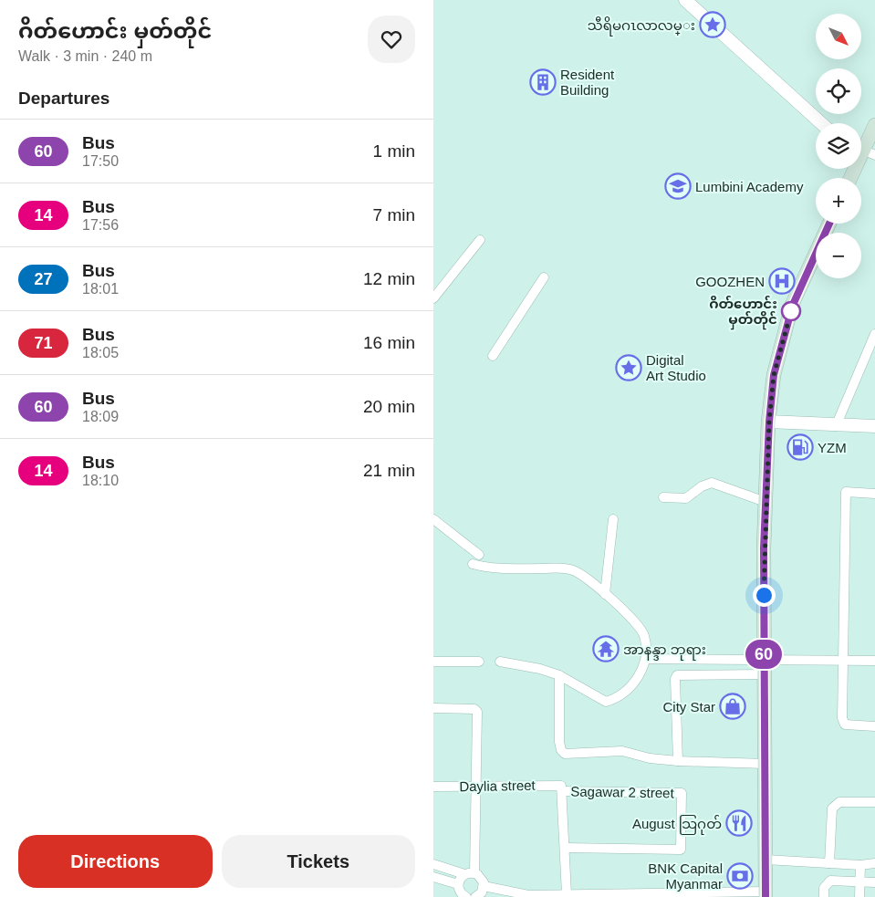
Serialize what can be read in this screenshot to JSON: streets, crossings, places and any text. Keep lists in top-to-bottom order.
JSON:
{
  "streets": {
    "street": ["Daylia street", "Sagawar 2 street"]
  },
  "crossings": [
    ["Daylia street", "Sagawar 2 street"]
  ],
  "places": {
    "place": ["သီရိမဂၤလာလမ္‌း", "Digital Art Studio"],
    "building": ["Resident Building"],
    "school or university": ["Lumbini Academy"],
    "hospital": ["GOOZHEN"],
    "other": ["ဂိတ်ဟောင်း မှတ်တိုင်"],
    "fuel station": ["YZM"],
    "temple": ["အာနန္ဒာ ဘုရား"],
    "shop": ["City Star"],
    "restaurant": ["August သြဂုတ်"],
    "bank": ["BNK Capital Myanmar"]
  },
  "lines": ["bus line 60"],
  "north": "bottom right",
  "page": {
    "heading": [
      ["ဂိတ်ဟောင်း မှတ်တိုင်", "Walk · 3 min · 240 m"],
      "Departures"
    ],
    "on_map": "60",
    "map_buttons": ["+", "−"],
    "list": [
      {
        "mark": "60",
        "name": "Bus",
        "note": "17:50",
        "value": "1 min"
      },
      {
        "mark": "14",
        "name": "Bus",
        "note": "17:56",
        "value": "7 min"
      },
      {
        "mark": "27",
        "name": "Bus",
        "note": "18:01",
        "value": "12 min"
      },
      {
        "mark": "71",
        "name": "Bus",
        "note": "18:05",
        "value": "16 min"
      },
      {
        "mark": "60",
        "name": "Bus",
        "note": "18:09",
        "value": "20 min"
      },
      {
        "mark": "14",
        "name": "Bus",
        "note": "18:10",
        "value": "21 min"
      }
    ],
    "buttons": ["Directions", "Tickets"]
  }
}
